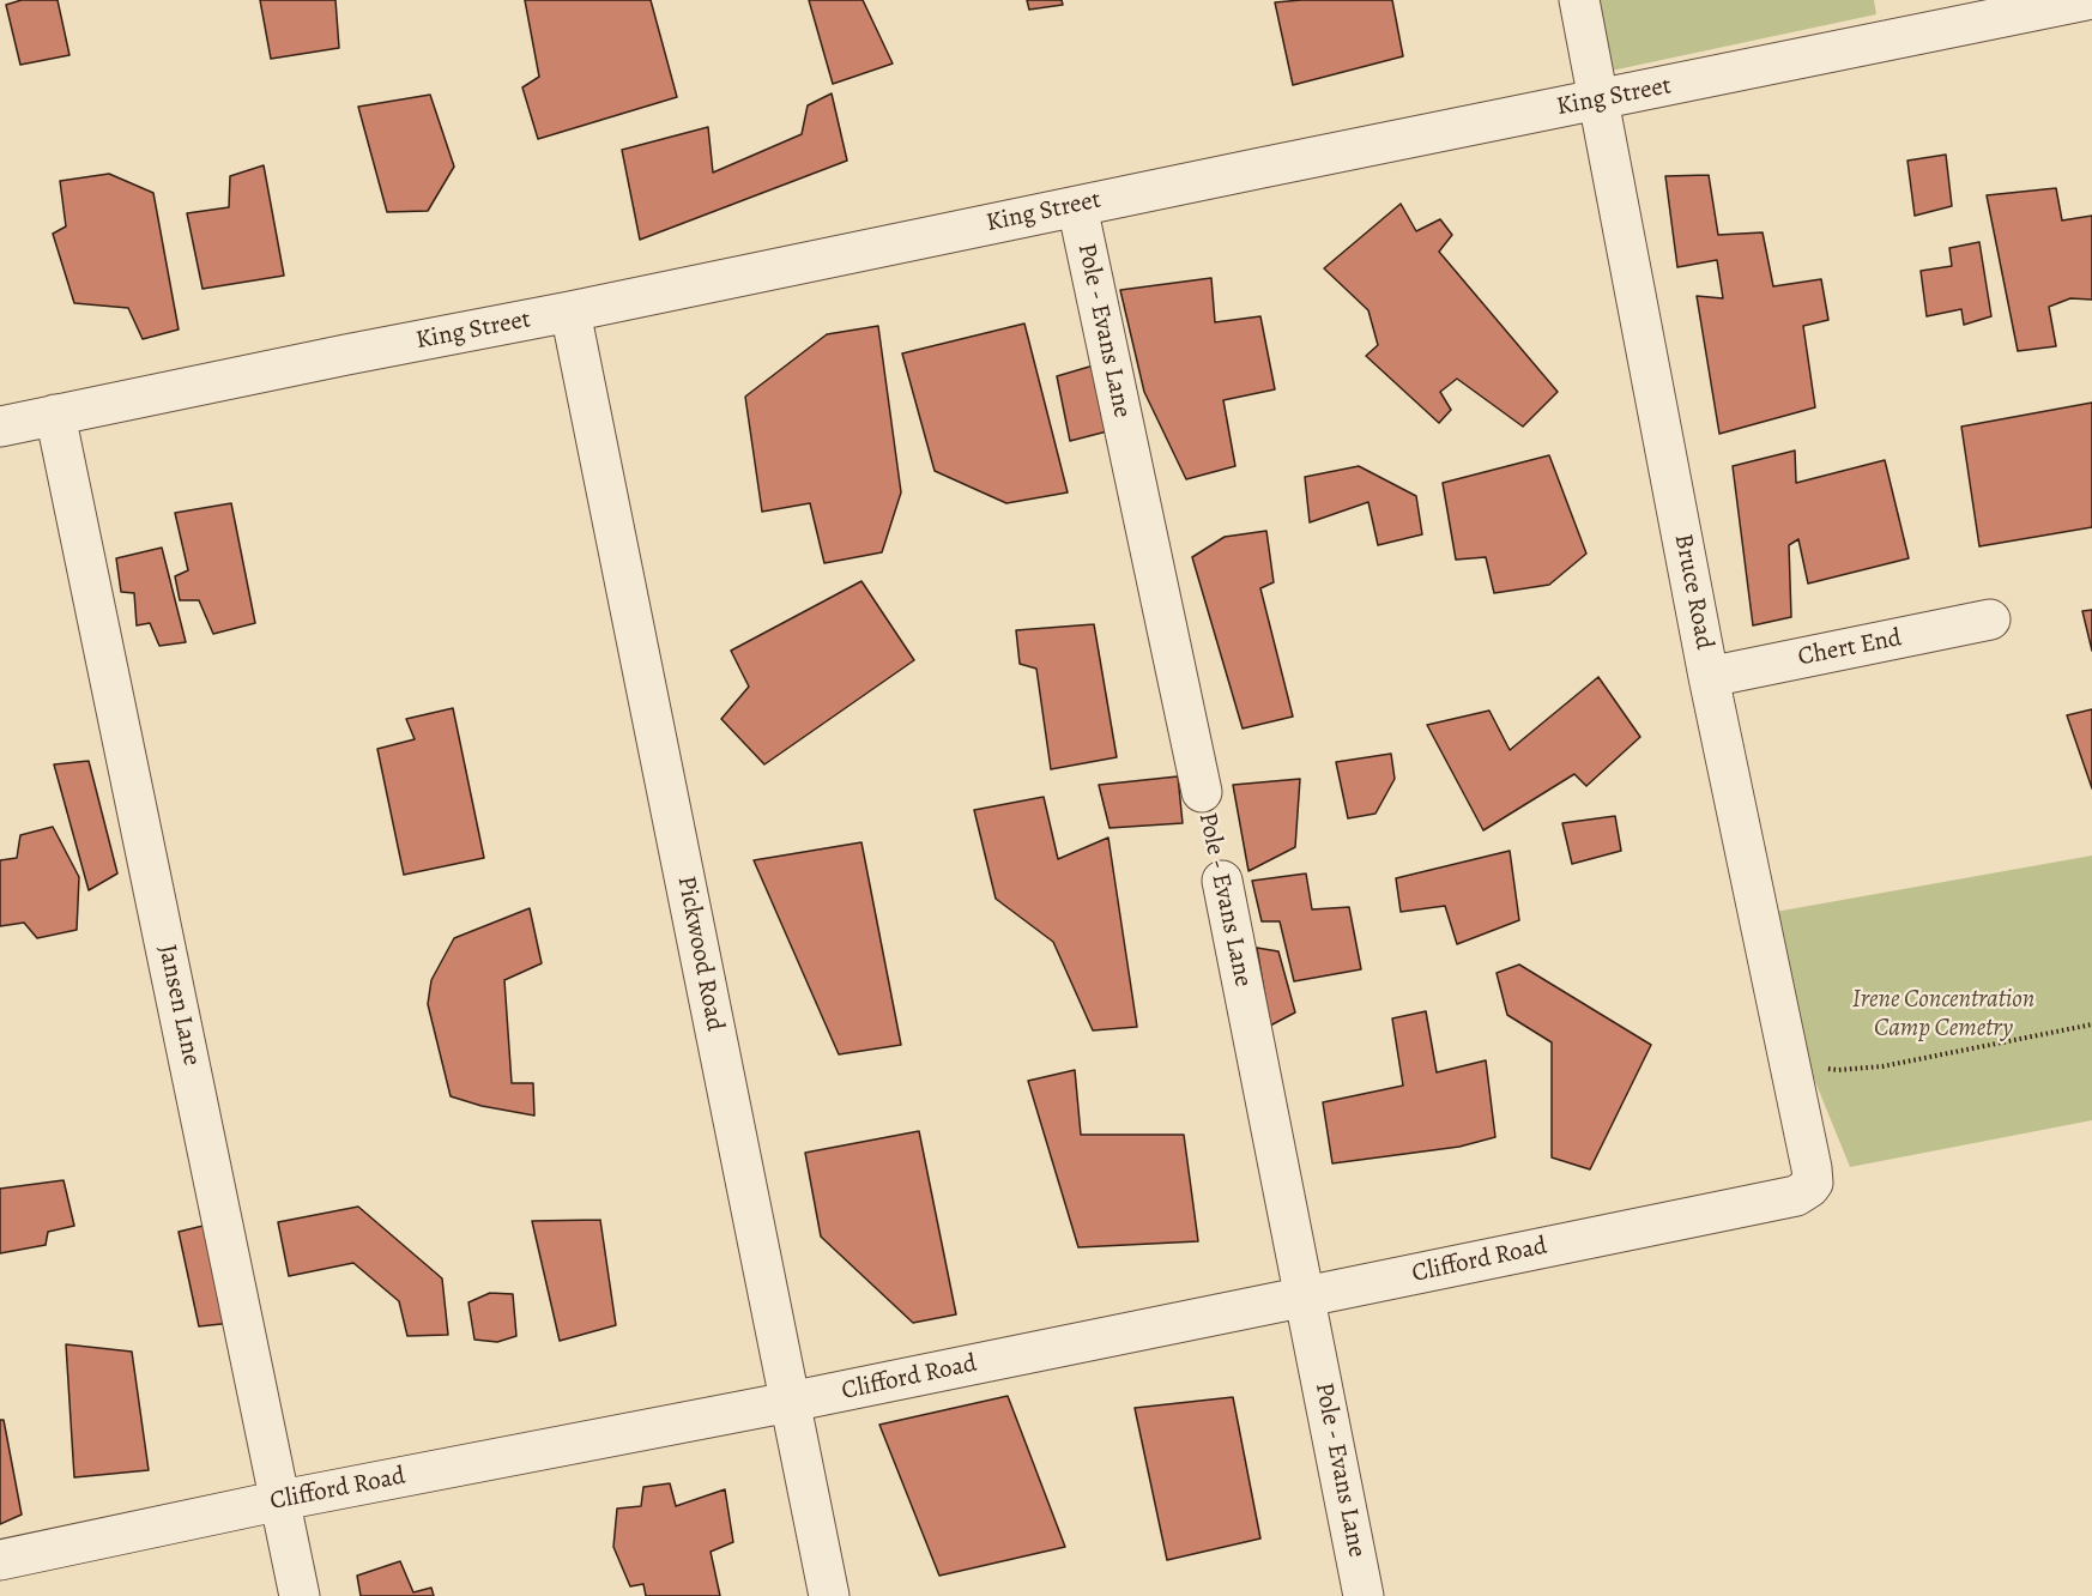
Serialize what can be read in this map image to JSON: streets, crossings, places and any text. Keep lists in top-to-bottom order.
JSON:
{
  "streets": {
    "street": [
      "King Street",
      "Pole - Evans Lane",
      "Bruce Road",
      "Chert End",
      "Pickwood Road",
      "Jansen Lane",
      "Clifford Road"
    ]
  },
  "crossings": [
    ["King Street", "Pole - Evans Lane"],
    ["King Street", "Bruce Road"],
    ["King Street", "Pickwood Road"],
    ["King Street", "Jansen Lane"],
    ["Pole - Evans Lane", "Clifford Road"],
    ["Bruce Road", "Chert End"],
    ["Bruce Road", "Clifford Road"],
    ["Pickwood Road", "Clifford Road"],
    ["Jansen Lane", "Clifford Road"]
  ],
  "parks": ["Irene Concentration Camp Cemetry"]
}
